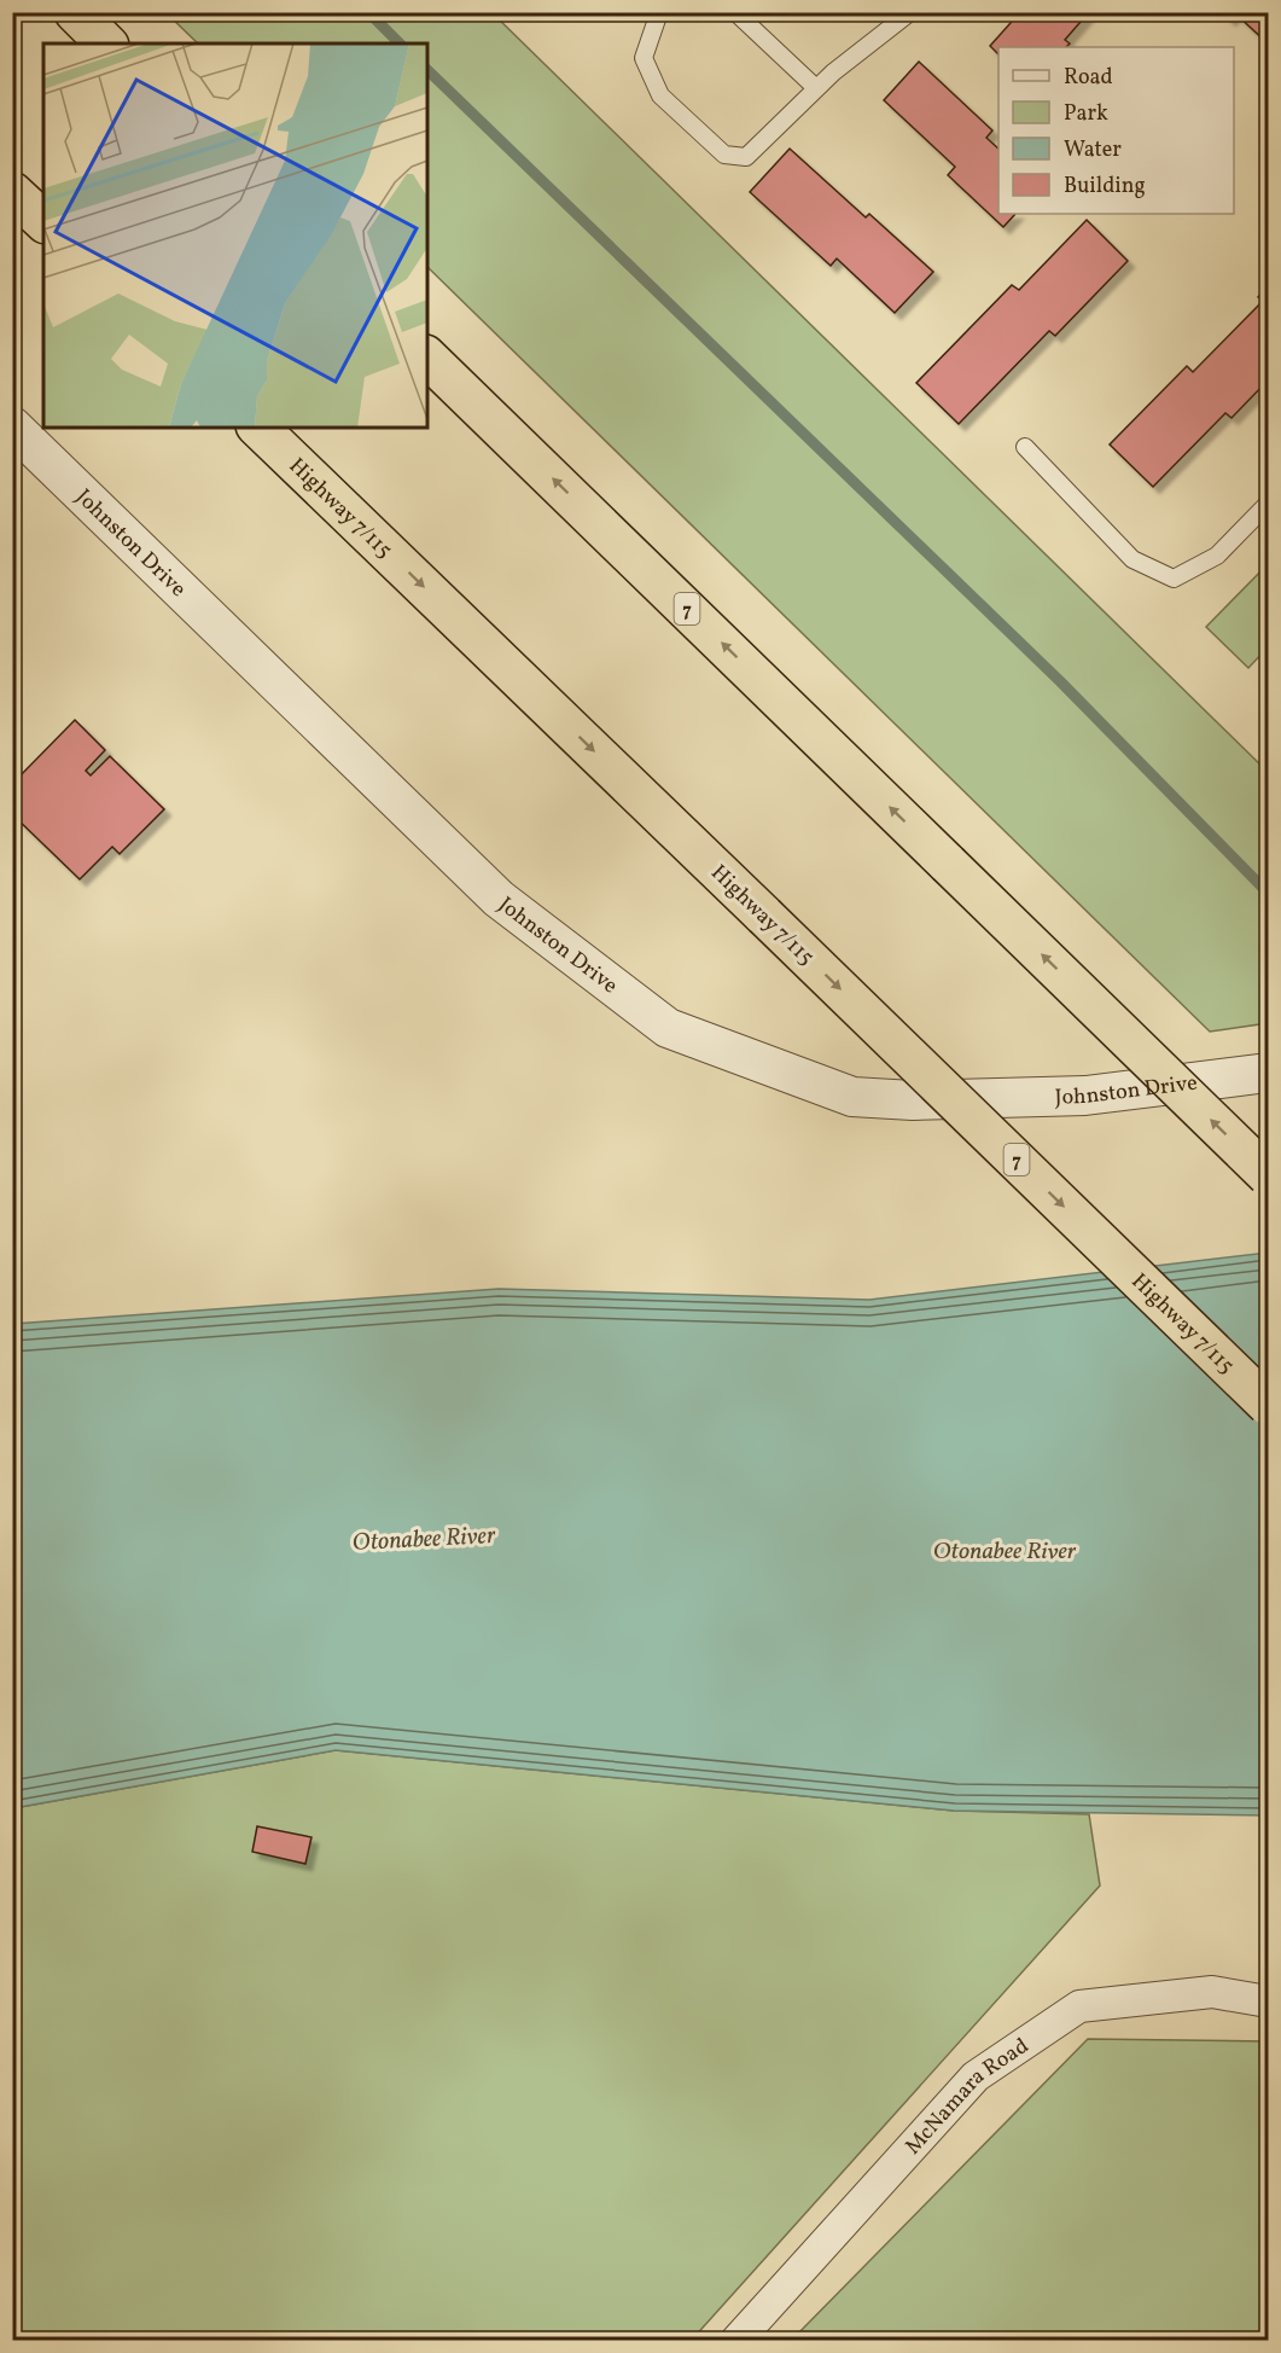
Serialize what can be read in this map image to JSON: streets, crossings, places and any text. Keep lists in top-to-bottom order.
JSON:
{
  "streets": {
    "highway": ["Highway 7/115", "7"],
    "street": ["Johnston Drive", "McNamara Road"]
  },
  "water": ["Otonabee River"],
  "legend": [
    "Road",
    "Park",
    "Water",
    "Building"
  ]
}
